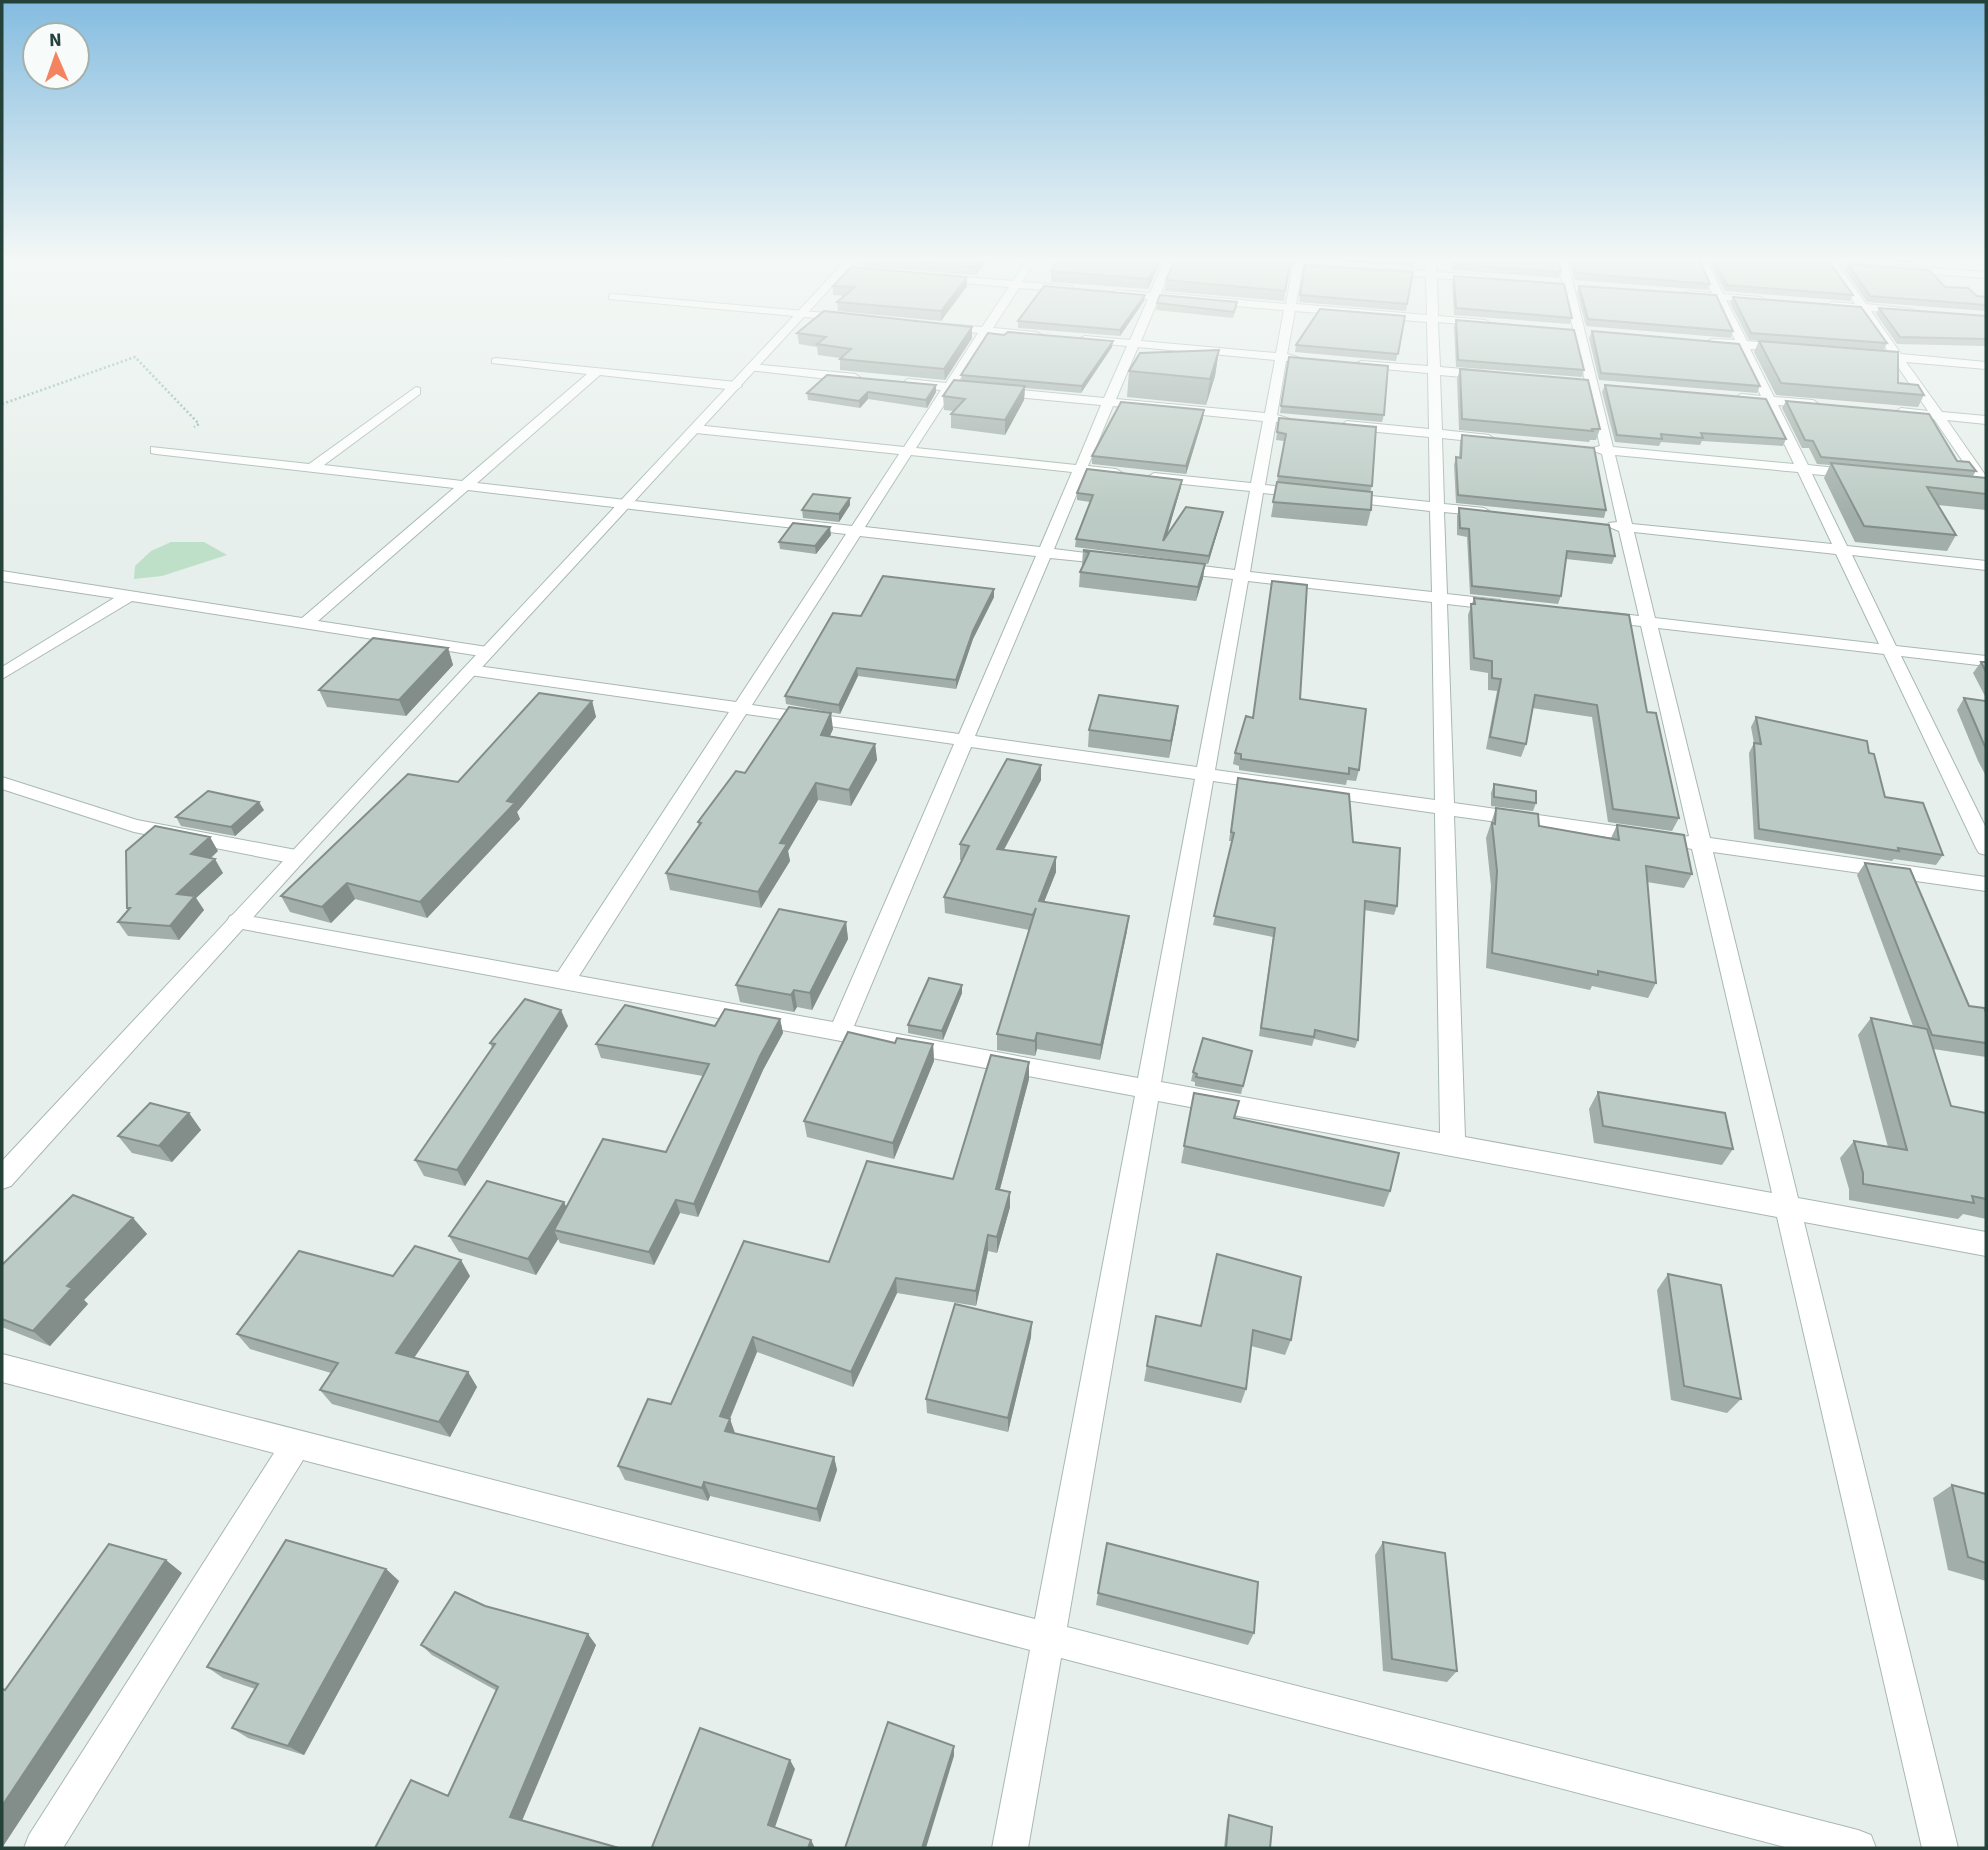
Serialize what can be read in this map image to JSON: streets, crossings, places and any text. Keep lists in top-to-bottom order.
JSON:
{
  "north": "top"
}
